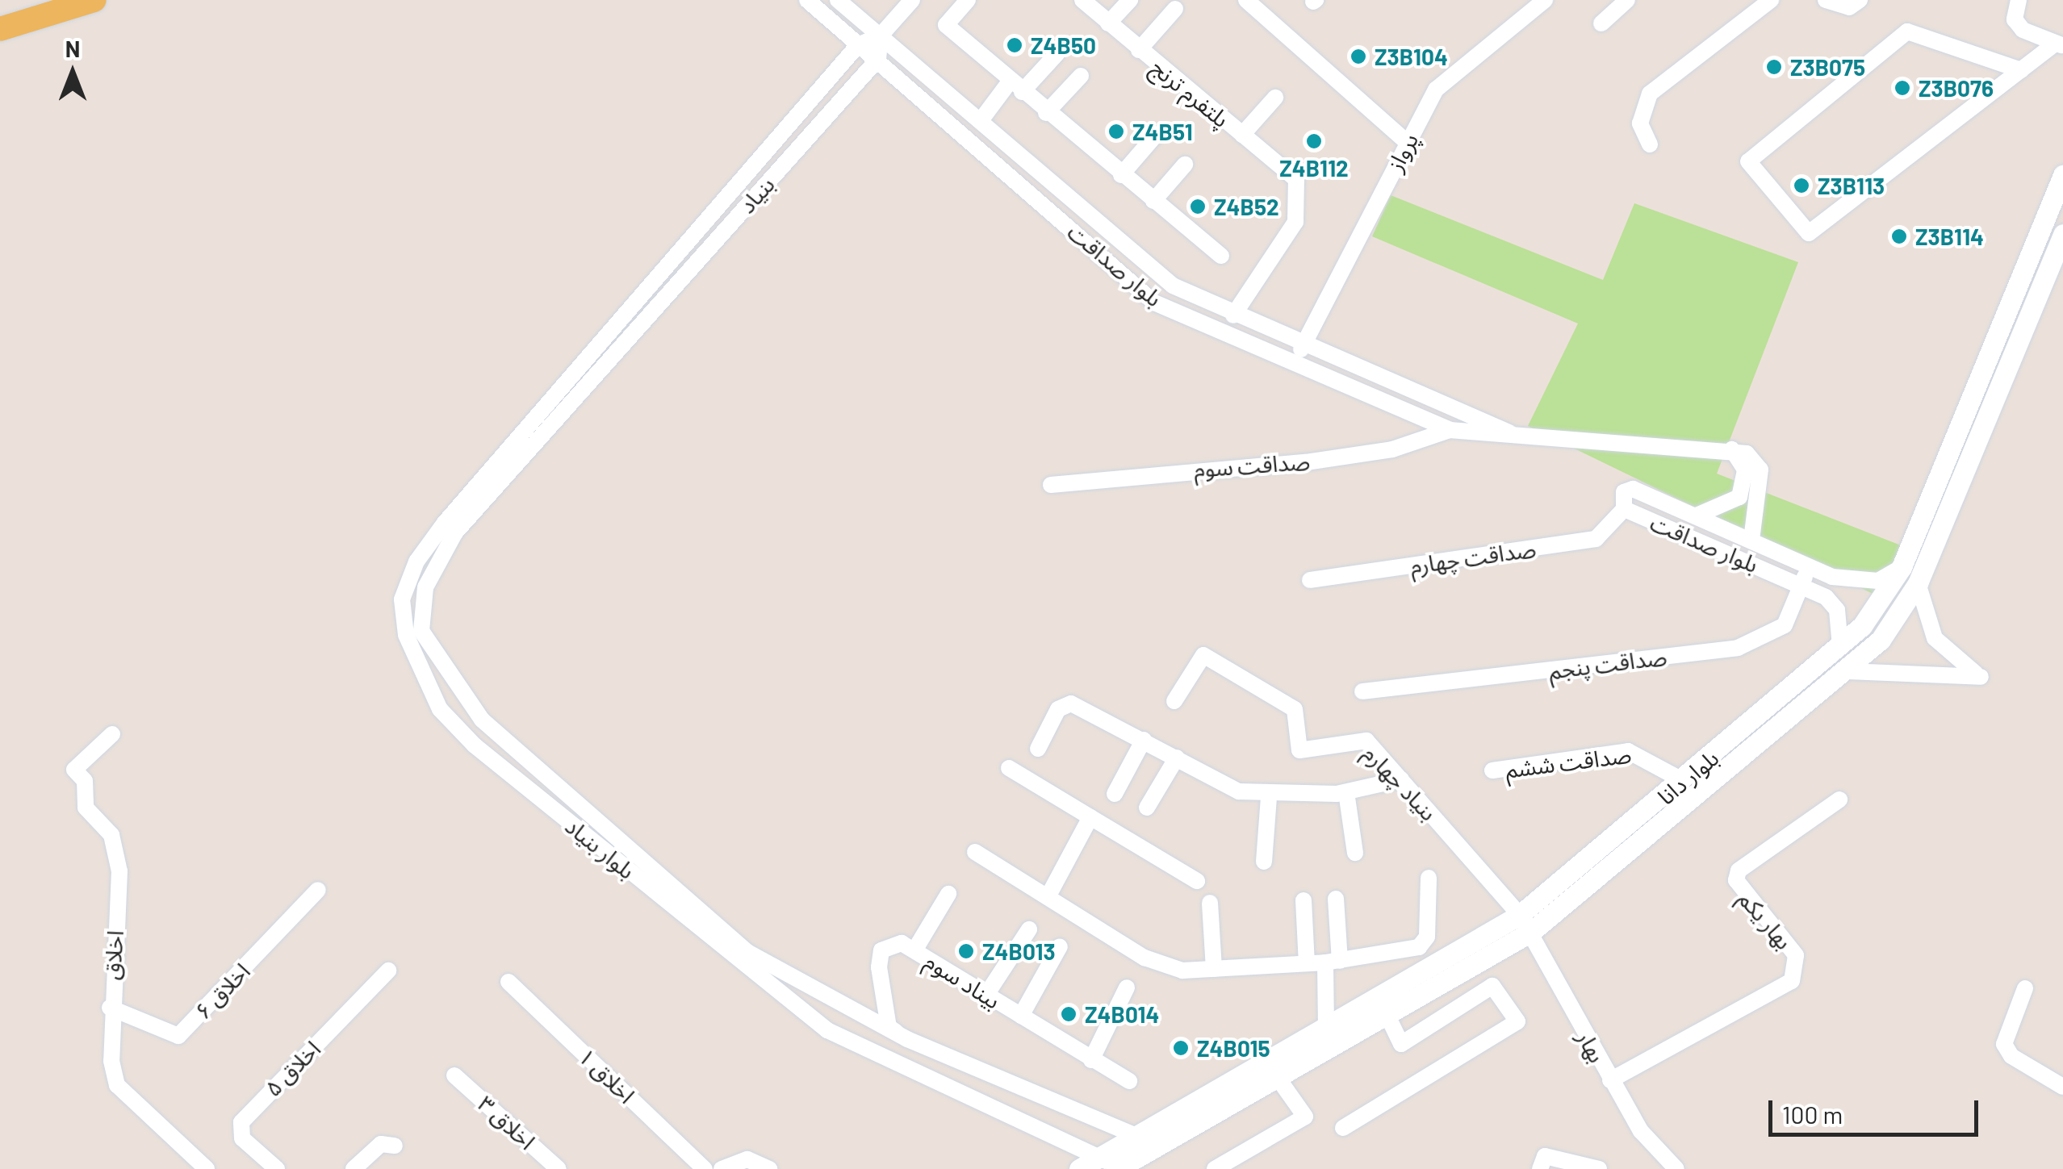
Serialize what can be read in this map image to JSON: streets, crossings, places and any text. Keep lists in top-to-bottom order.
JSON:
{
  "streets": {
    "street": [
      "پلتفرم ترنج",
      "پرواز",
      "بنیاد",
      "بلوار صداقت",
      "صداقت سوم",
      "صداقت چهارم",
      "صداقت پنجم",
      "صداقت ششم",
      "بلوار دانا",
      "بنیاد چهارم",
      "بلوار بنیاد",
      "بهار یکم",
      "اخلاق",
      "بیناد سوم",
      "اخلاق ۶",
      "بهار",
      "اخلاق ۵",
      "اخلاق ۱",
      "اخلاق ۳"
    ]
  },
  "crossings": [
    ["پلتفرم ترنج", "بلوار صداقت"],
    ["پرواز", "بلوار صداقت"],
    ["بنیاد", "بلوار صداقت"],
    ["بنیاد", "بلوار بنیاد"],
    ["بلوار صداقت", "صداقت سوم"],
    ["بلوار صداقت", "صداقت چهارم"],
    ["بلوار صداقت", "صداقت پنجم"],
    ["بلوار صداقت", "بلوار دانا"],
    ["بلوار صداقت", "بلوار بنیاد"],
    ["صداقت ششم", "بلوار دانا"],
    ["بلوار دانا", "بنیاد چهارم"],
    ["بلوار دانا", "بلوار بنیاد"],
    ["بلوار دانا", "بهار"],
    ["بنیاد چهارم", "بهار"],
    ["بلوار بنیاد", "بیناد سوم"],
    ["بهار یکم", "بهار"],
    ["اخلاق", "اخلاق ۶"]
  ],
  "places": [
    "Z4B50",
    "Z3B104",
    "Z3B075",
    "Z3B076",
    "Z4B51",
    "Z4B112",
    "Z3B113",
    "Z4B52",
    "Z3B114",
    "Z4B013",
    "Z4B014",
    "Z4B015"
  ],
  "scale_bar": "100 m",
  "north": "top"
}
